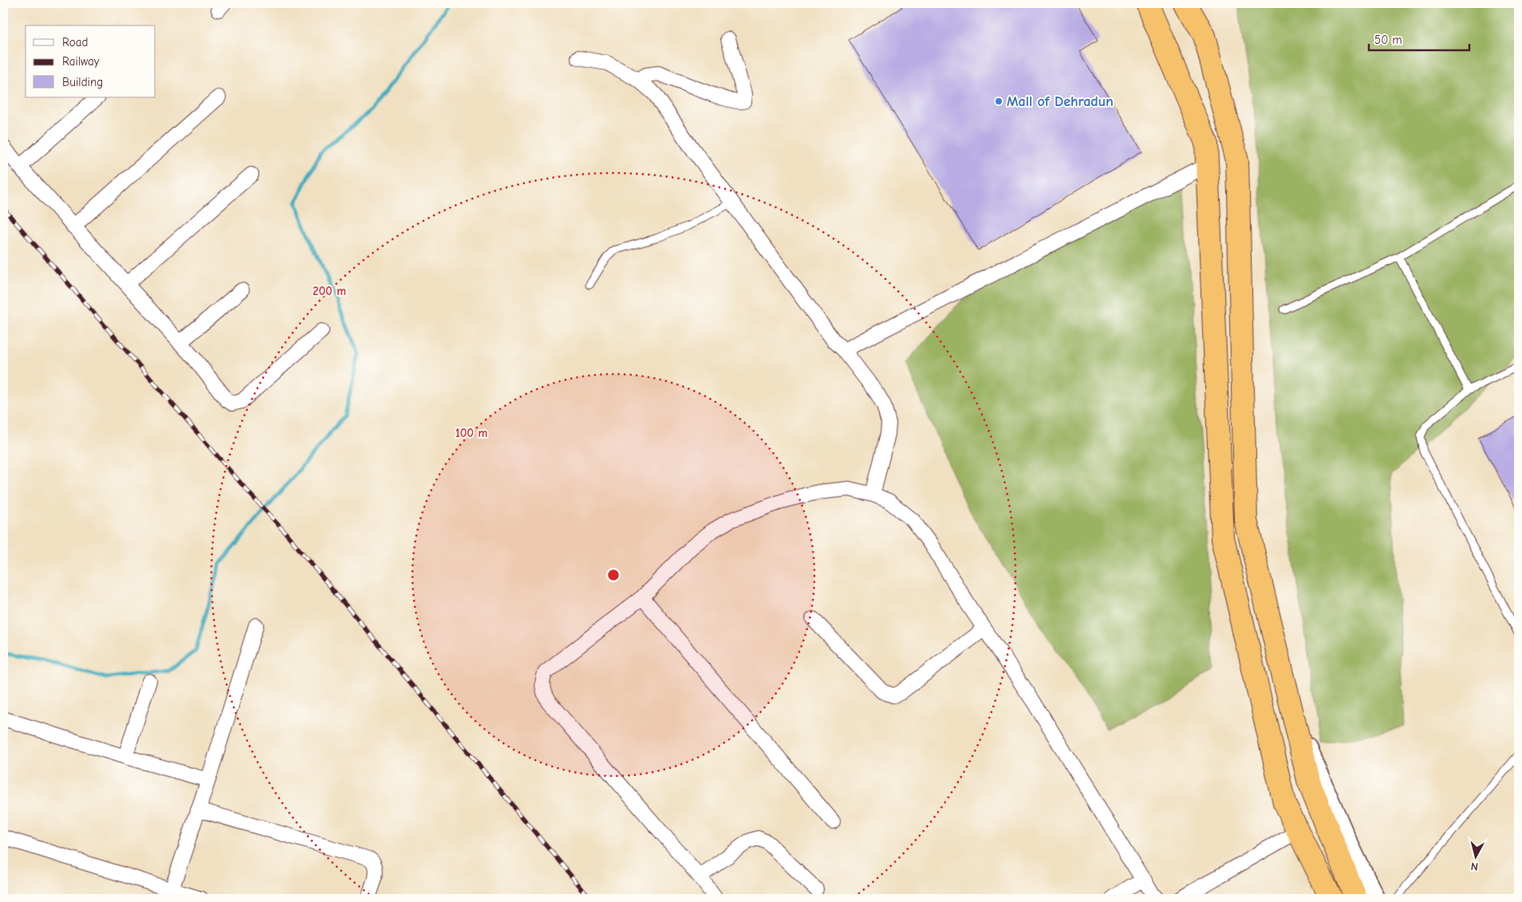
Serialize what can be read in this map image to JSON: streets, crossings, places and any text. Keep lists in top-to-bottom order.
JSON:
{
  "places": ["Mall of Dehradun"],
  "legend": ["Road", "Railway", "Building"],
  "scale_bar": "50 m",
  "north": "bottom",
  "rings": ["200 m", "100 m"]
}
